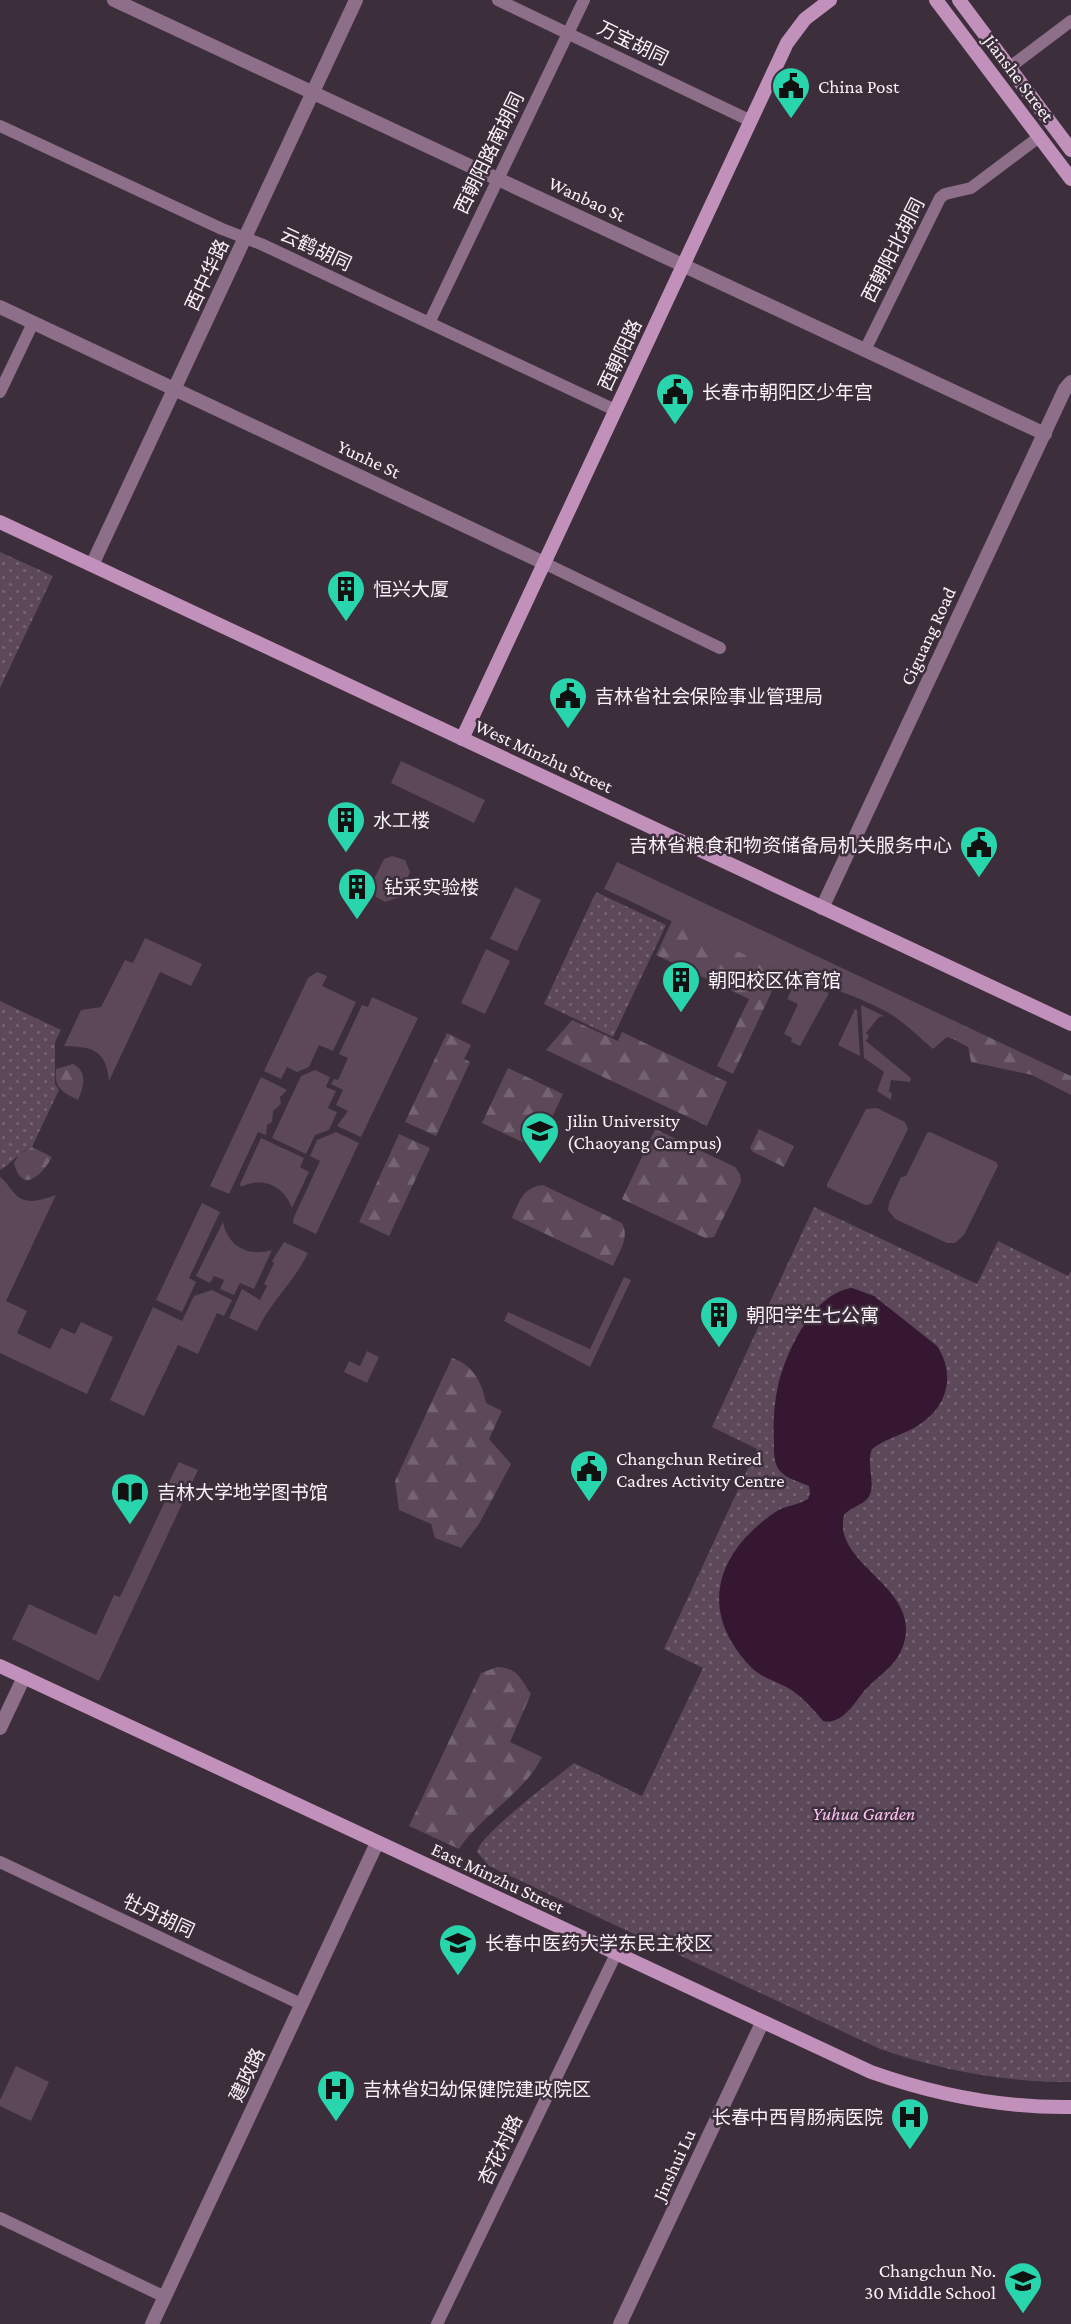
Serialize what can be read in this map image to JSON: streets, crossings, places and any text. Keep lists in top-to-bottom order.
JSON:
{
  "streets": {
    "main road": [
      "Jianshe Street",
      "西朝阳路",
      "West Minzhu Street",
      "East Minzhu Street"
    ],
    "street": [
      "万宝胡同",
      "西朝阳路南胡同",
      "Wanbao St",
      "云鹤胡同",
      "西朝阳北胡同",
      "西中华路",
      "Yunhe St",
      "Ciguang Road",
      "牡丹胡同",
      "建政路",
      "杏花村路",
      "Jinshui Lu"
    ]
  },
  "crossings": [
    ["万宝胡同", "西朝阳路南胡同"],
    ["万宝胡同", "西朝阳路"],
    ["Jianshe Street", "西朝阳北胡同"],
    ["西朝阳路南胡同", "Wanbao St"],
    ["西朝阳路南胡同", "云鹤胡同"],
    ["Wanbao St", "西朝阳北胡同"],
    ["Wanbao St", "西中华路"],
    ["Wanbao St", "西朝阳路"],
    ["Wanbao St", "Ciguang Road"],
    ["云鹤胡同", "西中华路"],
    ["云鹤胡同", "西朝阳路"],
    ["西中华路", "Yunhe St"],
    ["西中华路", "West Minzhu Street"],
    ["西朝阳路", "Yunhe St"],
    ["西朝阳路", "West Minzhu Street"],
    ["Ciguang Road", "West Minzhu Street"],
    ["East Minzhu Street", "建政路"],
    ["East Minzhu Street", "杏花村路"],
    ["East Minzhu Street", "Jinshui Lu"],
    ["牡丹胡同", "建政路"]
  ],
  "parks": ["Yuhua Garden"],
  "places": {
    "public building": [
      "China Post",
      "长春市朝阳区少年宫",
      "吉林省社会保险事业管理局",
      "吉林省粮食和物资储备局机关服务中心",
      "Changchun Retired Cadres Activity Centre"
    ],
    "building": [
      "恒兴大厦",
      "水工楼",
      "钻采实验楼",
      "朝阳校区体育馆",
      "朝阳学生七公寓"
    ],
    "school or university": ["Jilin University (Chaoyang Campus)", "长春中医药大学东民主校区", "Changchun No. 30 Middle School"],
    "library": ["吉林大学地学图书馆"],
    "hospital": ["吉林省妇幼保健院建政院区", "长春中西胃肠病医院"]
  }
}
